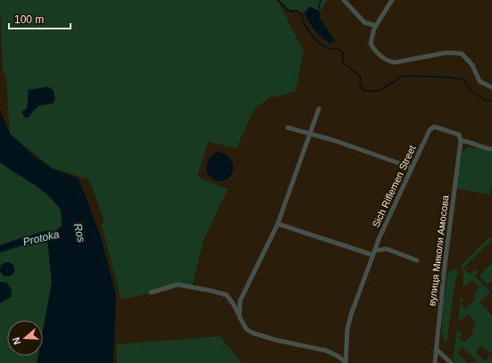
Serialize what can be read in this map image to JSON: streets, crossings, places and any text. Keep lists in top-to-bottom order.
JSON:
{
  "streets": {
    "street": ["Sich Riflemen Street", "вулиця Миколи Амосова"]
  },
  "crossings": [
    ["Sich Riflemen Street", "вулиця Миколи Амосова"]
  ],
  "water": ["Ros", "Protoka"],
  "scale_bar": "100 m",
  "north": "left"
}
